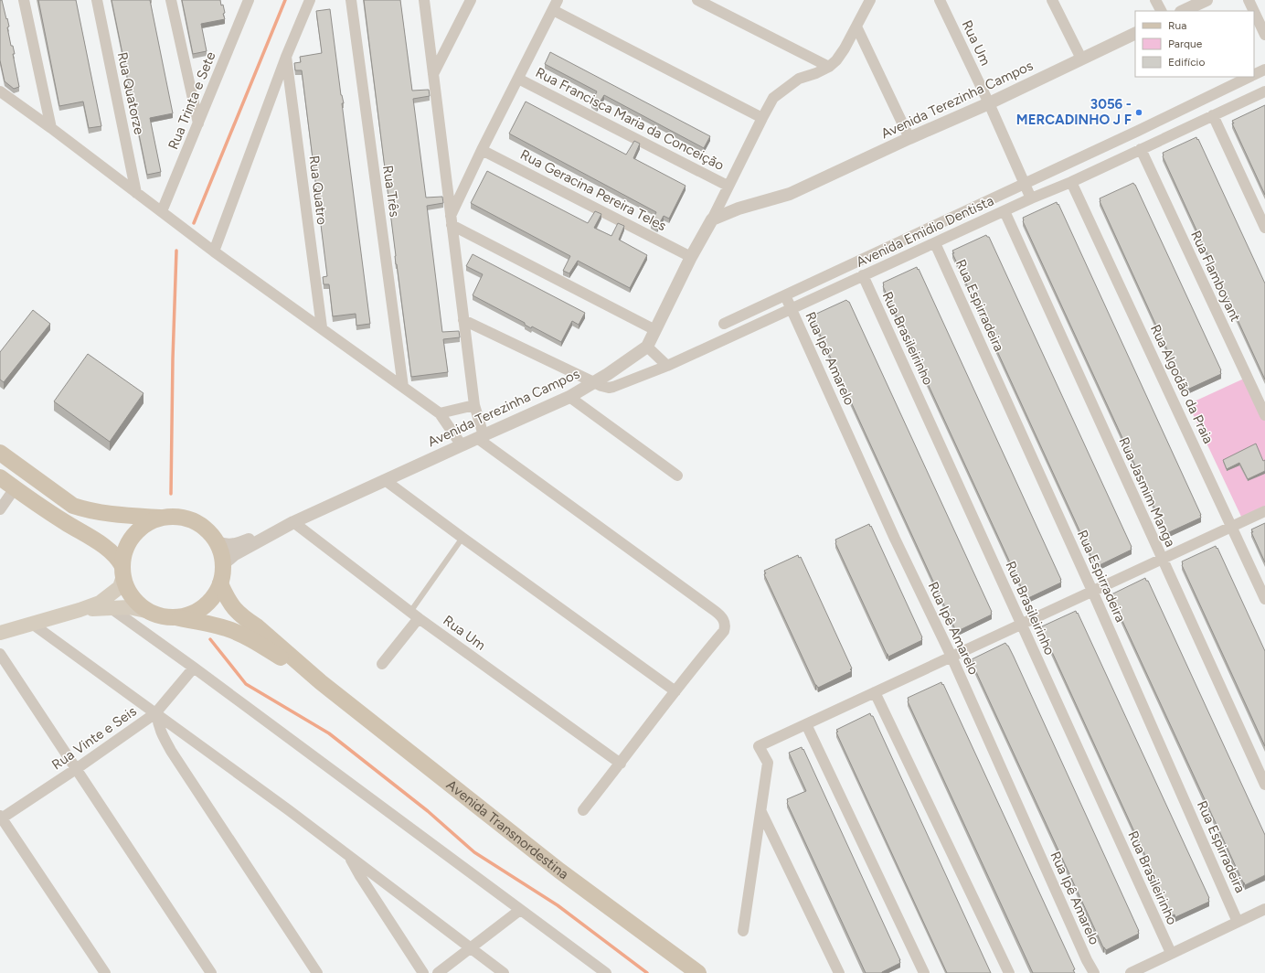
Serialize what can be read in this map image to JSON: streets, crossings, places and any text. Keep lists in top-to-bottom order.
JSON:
{
  "streets": {
    "main road": ["Avenida Transnordestina"],
    "street": [
      "Rua Um",
      "Rua Quatorze",
      "Avenida Terezinha Campos",
      "Rua Trinta e Sete",
      "Rua Francisca Maria da Conceição",
      "Rua Quatro",
      "Rua Geracina Pereira Teles",
      "Rua Três",
      "Avenida Emidio Dentista",
      "Rua Flamboyant",
      "Rua Espirradeira",
      "Rua Brasileirinho",
      "Rua Ipê Amarelo",
      "Rua Algodão da Praia",
      "Rua Jasmim Manga",
      "Rua Vinte e Seis"
    ]
  },
  "crossings": [
    ["Rua Um", "Avenida Terezinha Campos"],
    ["Rua Um", "Avenida Emidio Dentista"],
    ["Avenida Terezinha Campos", "Rua Geracina Pereira Teles"],
    ["Avenida Terezinha Campos", "Avenida Emidio Dentista"],
    ["Avenida Emidio Dentista", "Rua Flamboyant"],
    ["Avenida Emidio Dentista", "Rua Espirradeira"],
    ["Avenida Emidio Dentista", "Rua Brasileirinho"],
    ["Avenida Emidio Dentista", "Rua Ipê Amarelo"],
    ["Avenida Emidio Dentista", "Rua Algodão da Praia"],
    ["Avenida Emidio Dentista", "Rua Jasmim Manga"]
  ],
  "places": ["3056 - MERCADINHO J F"],
  "legend": ["Rua", "Parque", "Edifício"]
}
